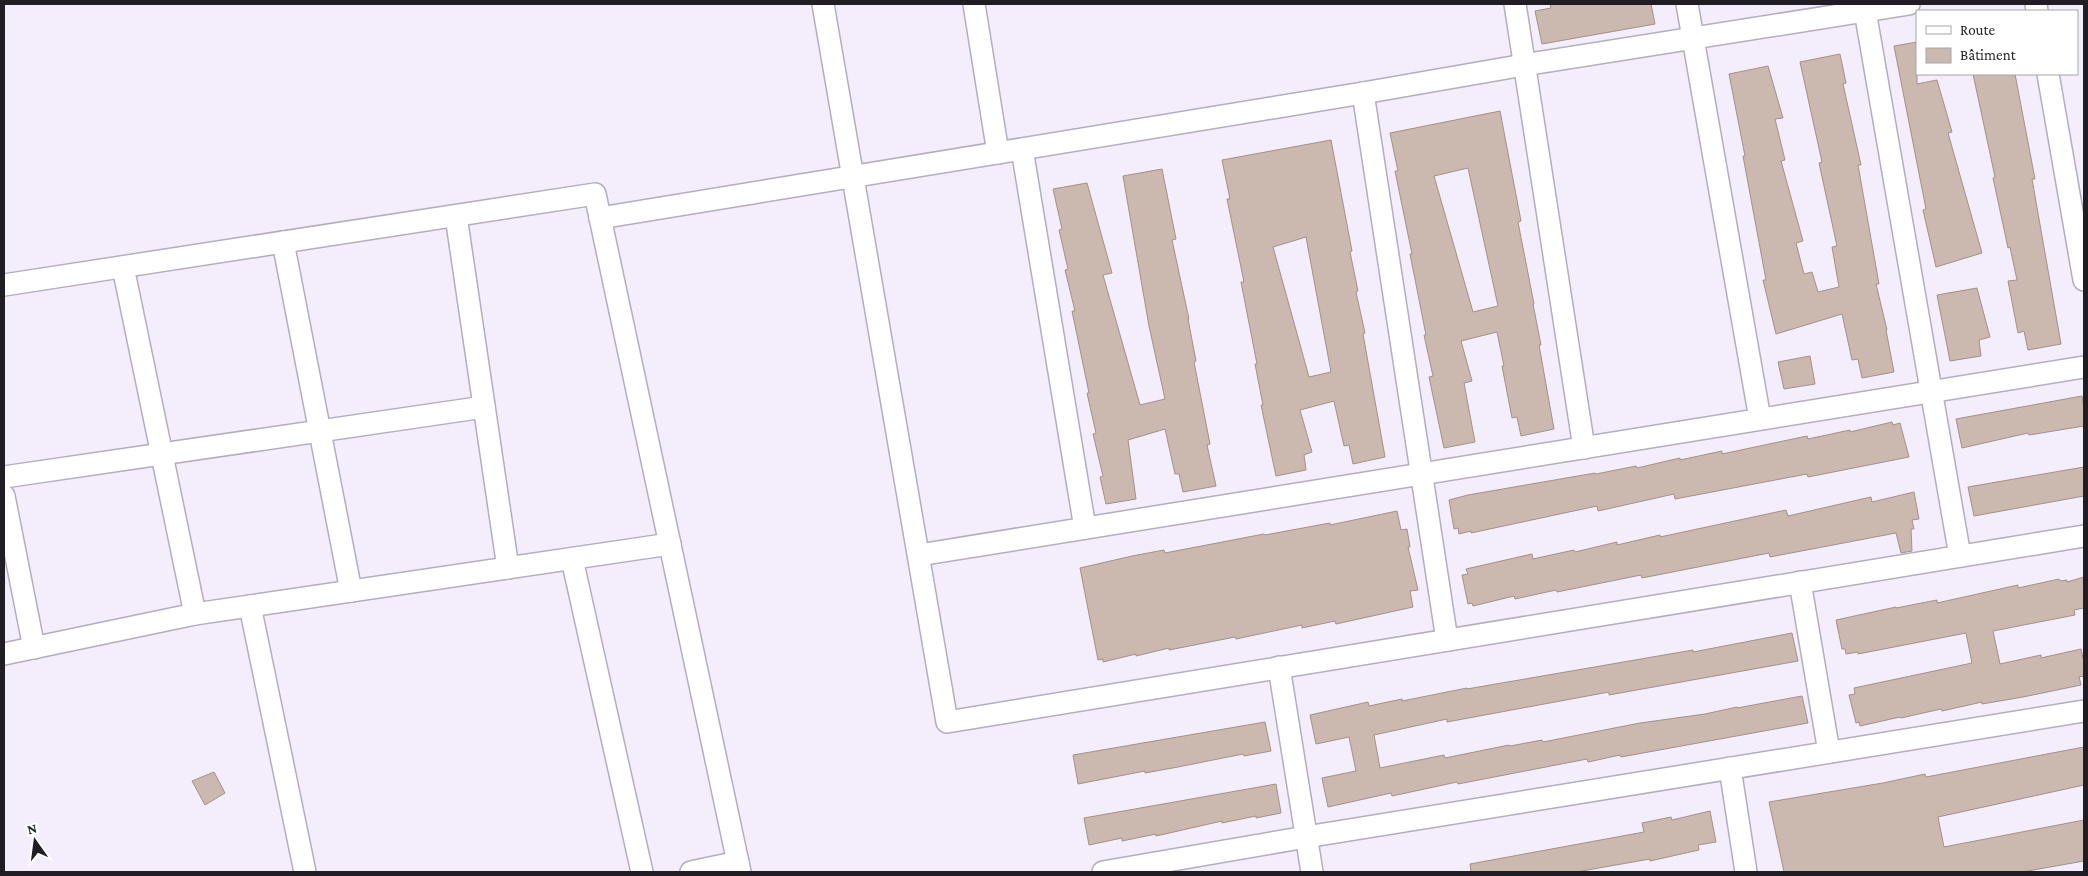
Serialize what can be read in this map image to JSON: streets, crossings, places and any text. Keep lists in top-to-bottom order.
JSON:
{
  "legend": ["Route", "Bâtiment"],
  "north": "top"
}
